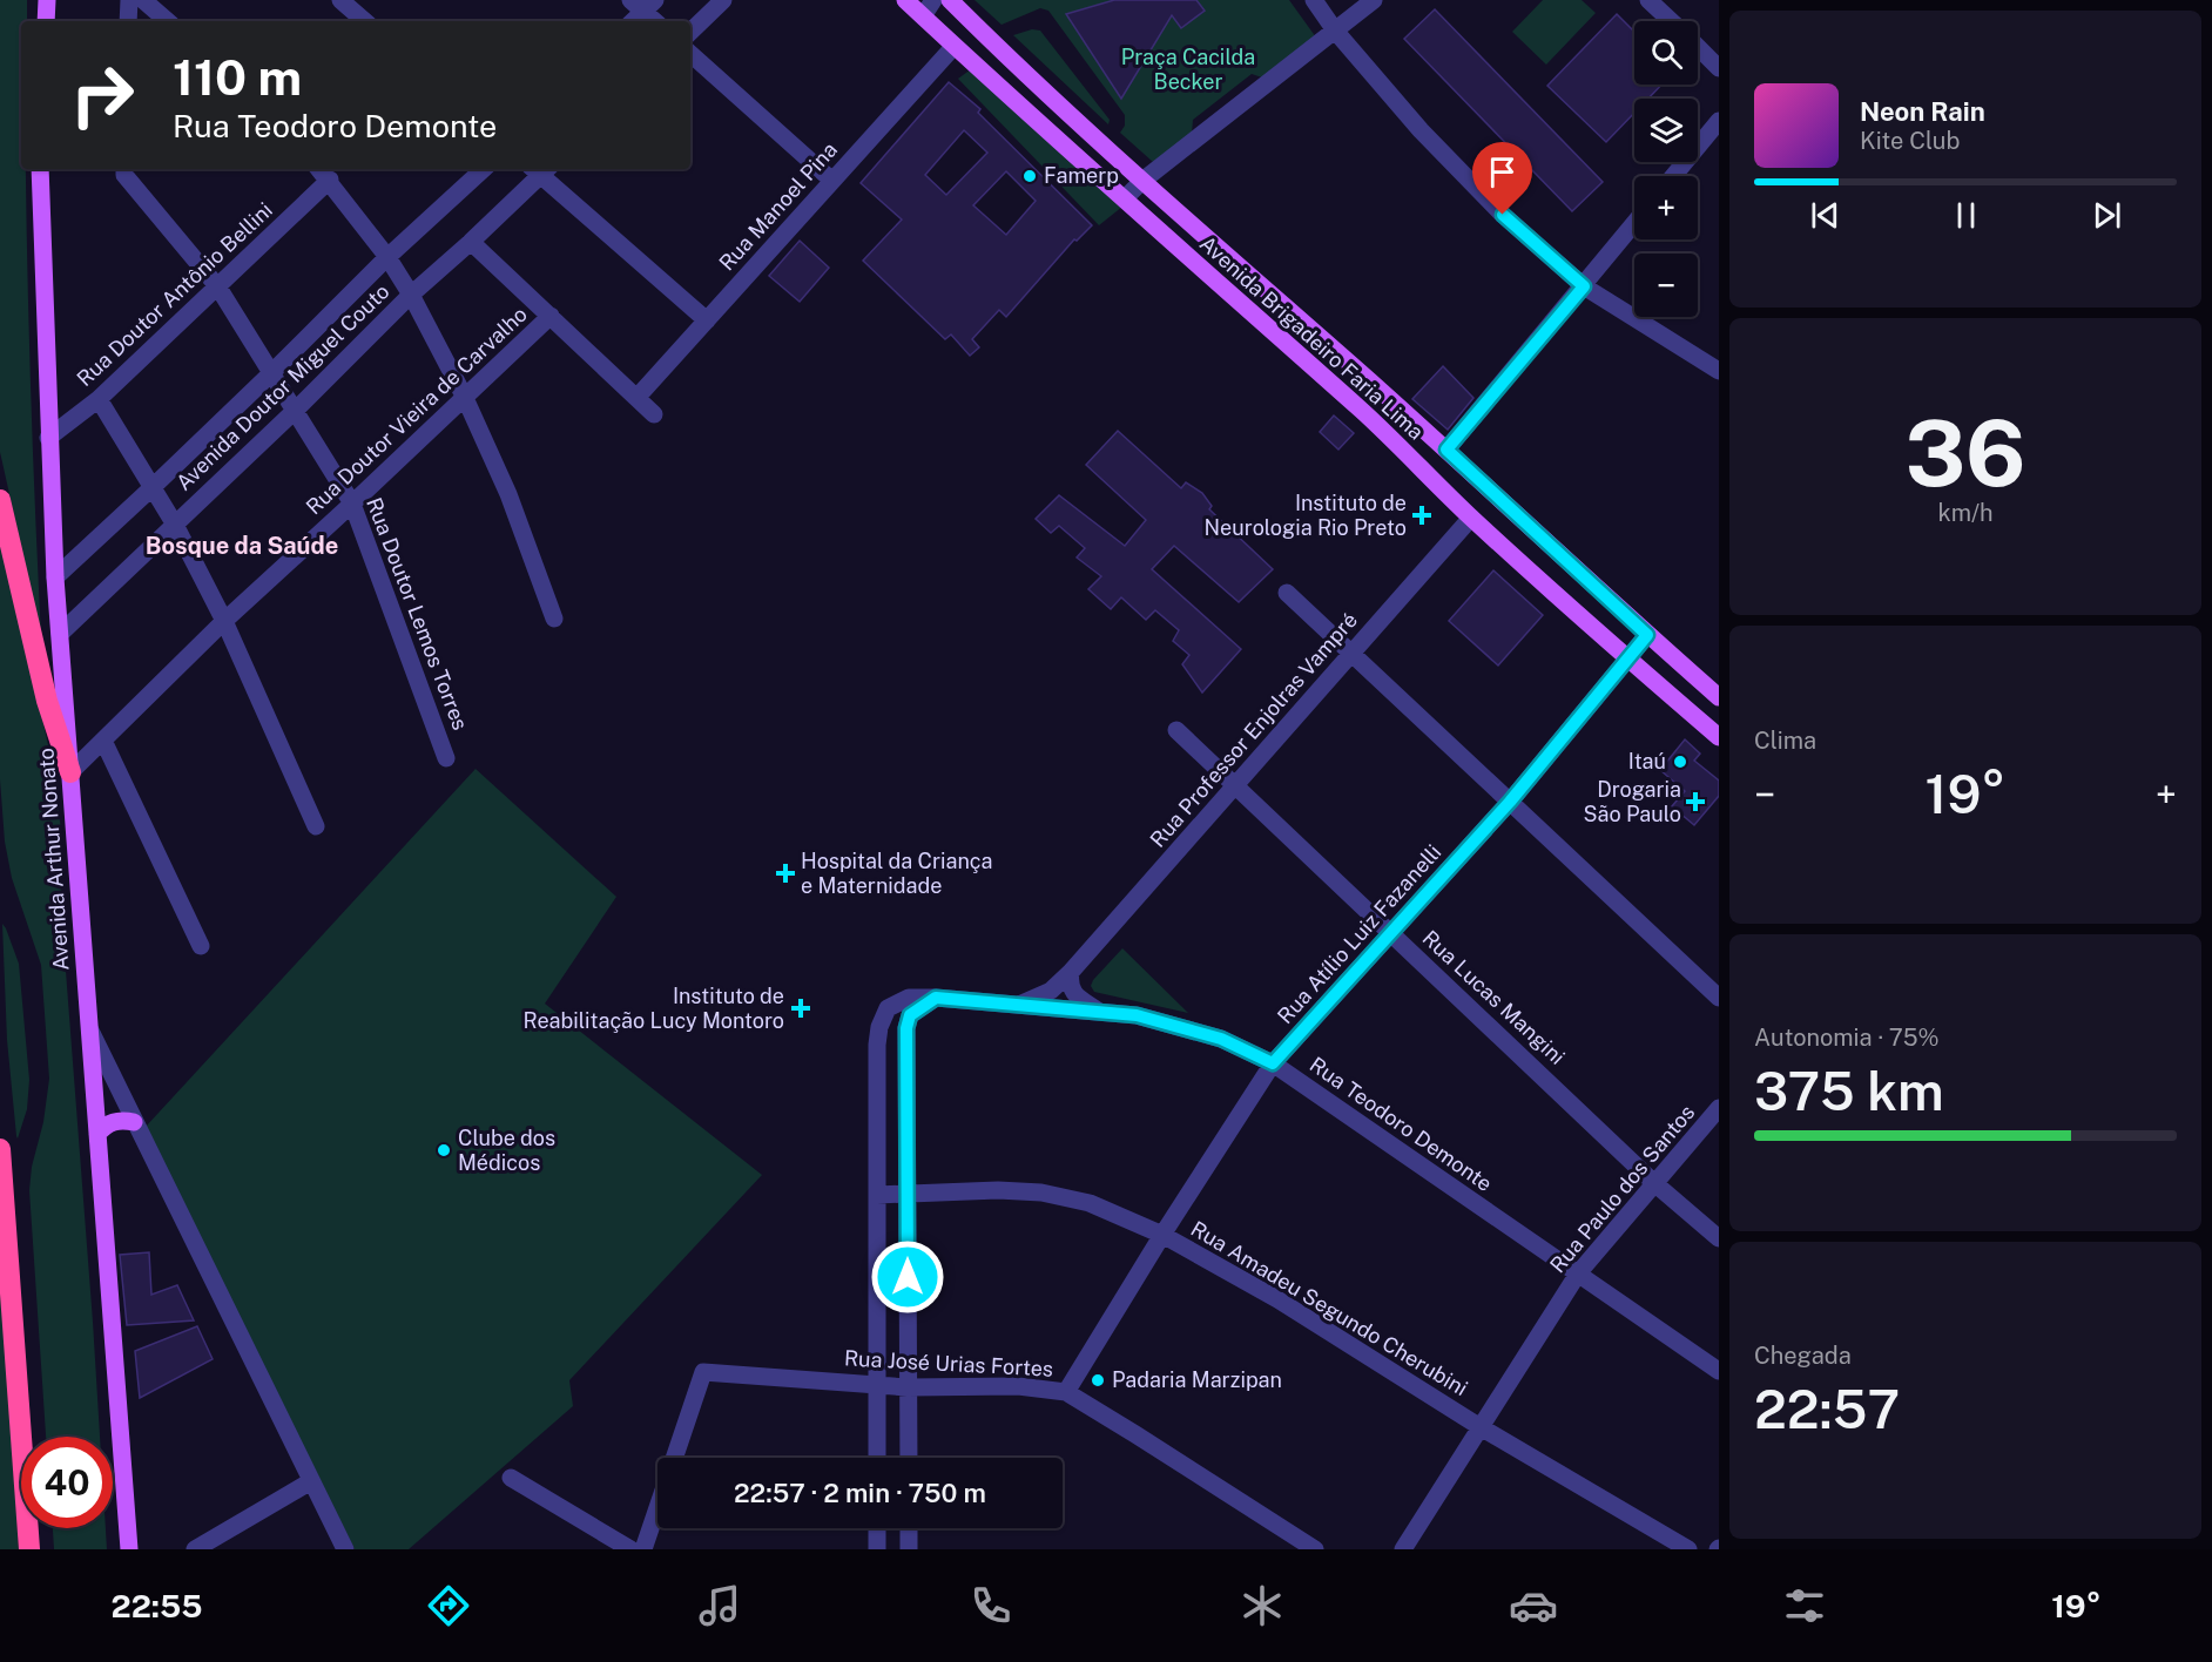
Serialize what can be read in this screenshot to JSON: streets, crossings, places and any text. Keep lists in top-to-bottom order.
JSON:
{
  "streets": {
    "main road": ["Avenida Brigadeiro Faria Lima", "Avenida Arthur Nonato"],
    "street": [
      "Rua Manoel Pina",
      "Rua Doutor Antônio Bellini",
      "Avenida Doutor Miguel Couto",
      "Rua Doutor Vieira de Carvalho",
      "Rua Doutor Lemos Torres",
      "Rua Professor Enjolras Vampré",
      "Rua Atílio Luiz Fazanelli",
      "Rua Lucas Mangini",
      "Rua Teodoro Demonte",
      "Rua Paulo dos Santos",
      "Rua Amadeu Segundo Cherubini",
      "Rua José Urias Fortes"
    ]
  },
  "crossings": [
    ["Rua Manoel Pina", "Avenida Brigadeiro Faria Lima"],
    ["Rua Doutor Antônio Bellini", "Rua Doutor Lemos Torres"],
    ["Rua Doutor Antônio Bellini", "Avenida Arthur Nonato"],
    ["Avenida Brigadeiro Faria Lima", "Rua Professor Enjolras Vampré"],
    ["Avenida Brigadeiro Faria Lima", "Rua Atílio Luiz Fazanelli"],
    ["Avenida Doutor Miguel Couto", "Rua Doutor Lemos Torres"],
    ["Avenida Doutor Miguel Couto", "Avenida Arthur Nonato"],
    ["Rua Doutor Vieira de Carvalho", "Rua Doutor Lemos Torres"],
    ["Rua Doutor Vieira de Carvalho", "Avenida Arthur Nonato"],
    ["Rua Professor Enjolras Vampré", "Rua Lucas Mangini"],
    ["Rua Professor Enjolras Vampré", "Rua Teodoro Demonte"],
    ["Rua Atílio Luiz Fazanelli", "Rua Lucas Mangini"],
    ["Rua Atílio Luiz Fazanelli", "Rua Teodoro Demonte"],
    ["Rua Atílio Luiz Fazanelli", "Rua Amadeu Segundo Cherubini"],
    ["Rua Atílio Luiz Fazanelli", "Rua José Urias Fortes"],
    ["Rua Lucas Mangini", "Rua Paulo dos Santos"],
    ["Rua Teodoro Demonte", "Rua Paulo dos Santos"],
    ["Rua Teodoro Demonte", "Rua Amadeu Segundo Cherubini"],
    ["Rua Teodoro Demonte", "Rua José Urias Fortes"],
    ["Rua Paulo dos Santos", "Rua Amadeu Segundo Cherubini"]
  ],
  "districts": ["Bosque da Saúde"],
  "parks": ["Praça Cacilda Becker"],
  "places": {
    "other": [
      "Famerp",
      "Itaú",
      "Clube dos Médicos",
      "Padaria Marzipan"
    ],
    "health": [
      "Instituto de Neurologia Rio Preto",
      "Drogaria São Paulo",
      "Hospital da Criança e Maternidade",
      "Instituto de Reabilitação Lucy Montoro"
    ]
  },
  "page": {
    "map_buttons": ["+", "−"],
    "turn": ["110 m", "Rua Teodoro Demonte"],
    "song": ["Neon Rain", "Kite Club"],
    "tile": [
      ["36", "km/h"],
      "Clima",
      ["Autonomia · 75%", "375 km"],
      ["Chegada", "22:57"]
    ],
    "heat": ["−", "19°", "+"],
    "limit": "40",
    "trip": "22:57 · 2 min · 750 m",
    "tabs": ["22:55", "19°"]
  }
}
